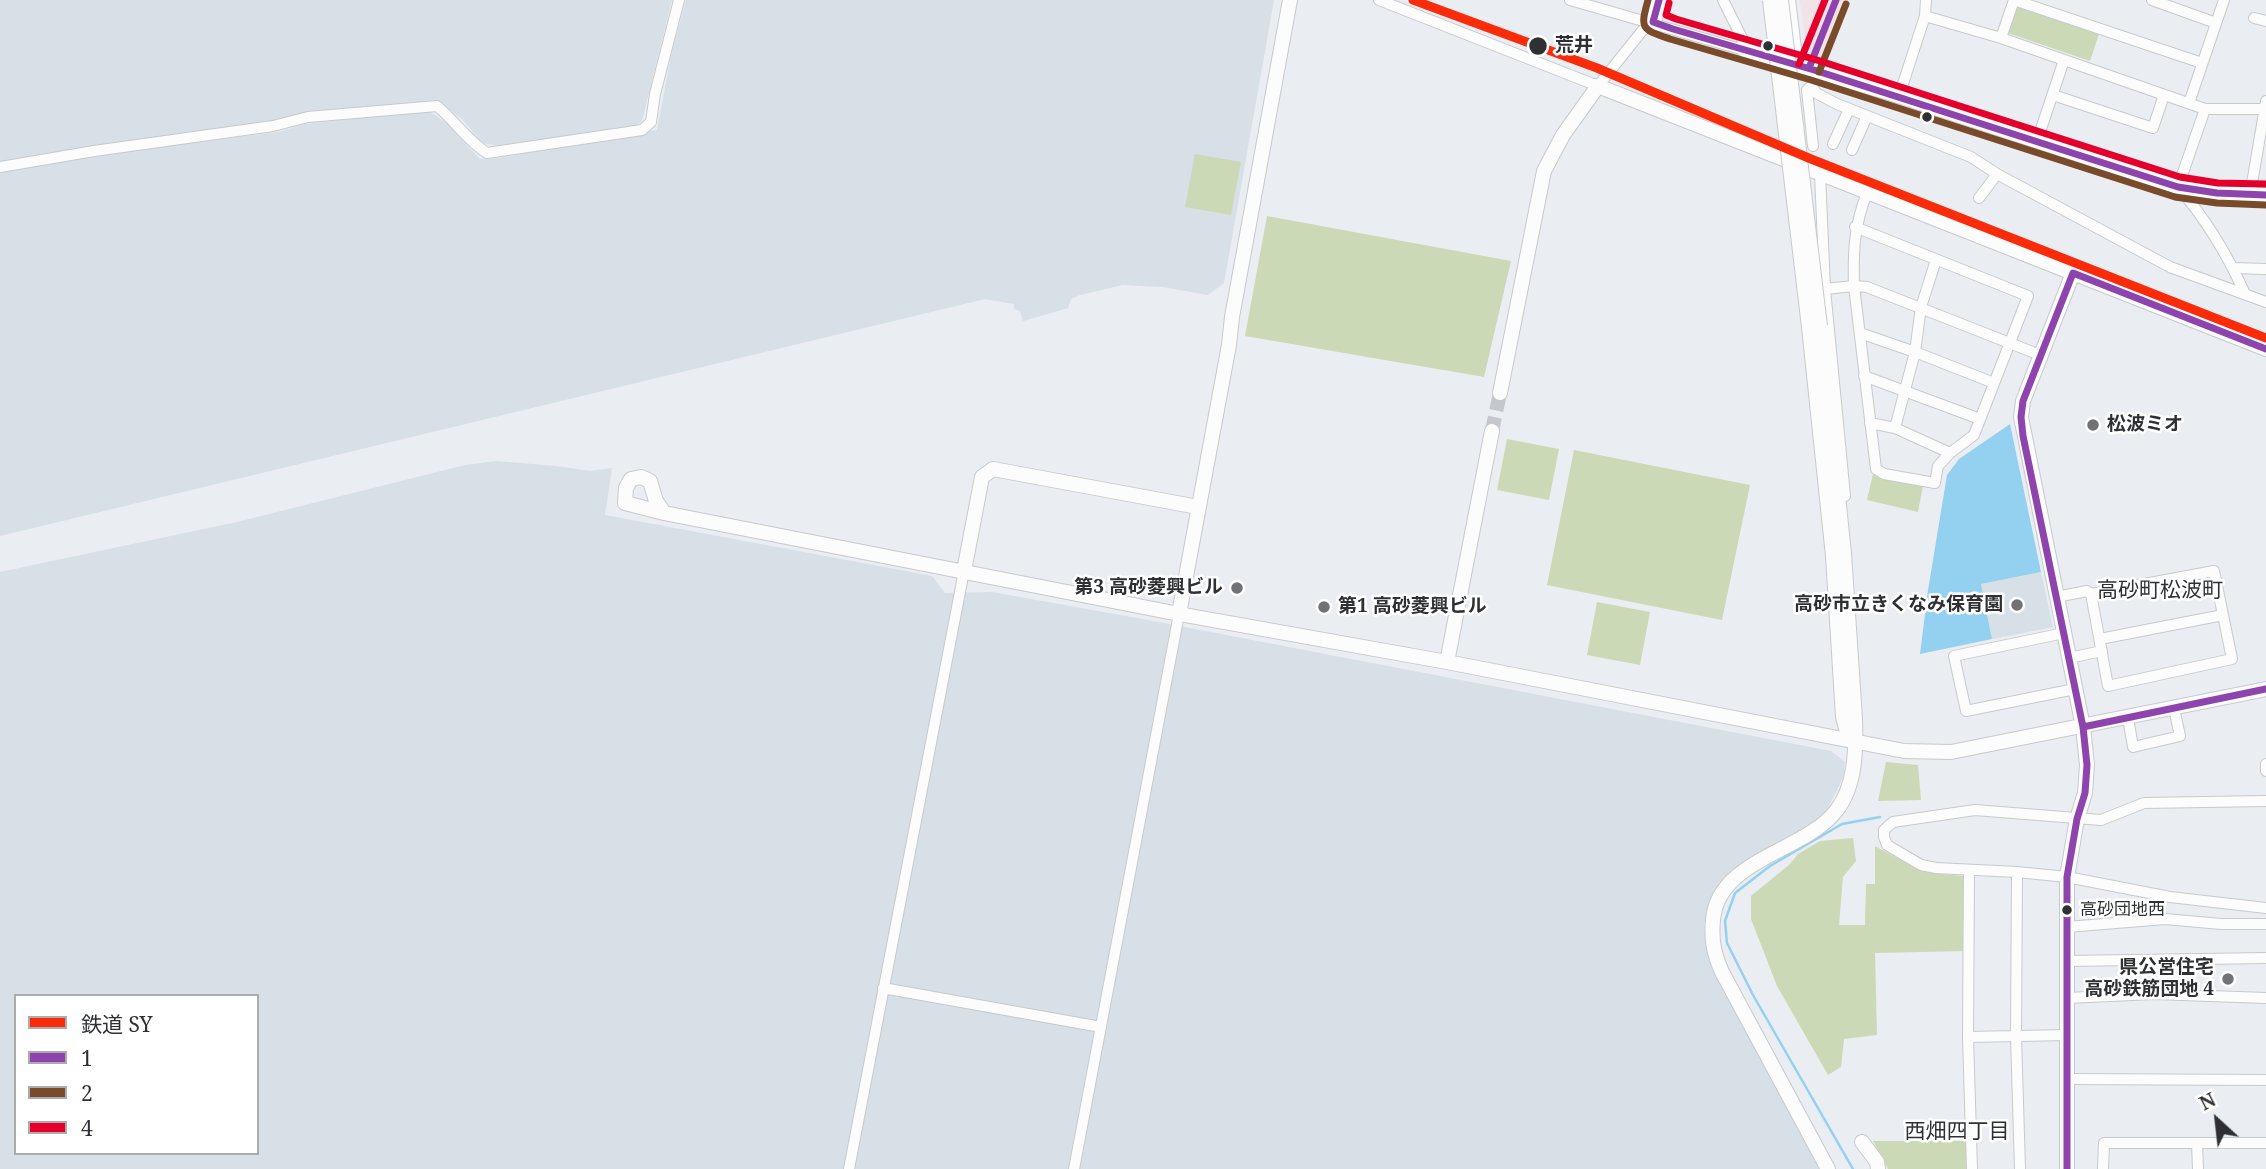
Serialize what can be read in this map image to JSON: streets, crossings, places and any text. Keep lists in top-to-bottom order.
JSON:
{
  "districts": ["高砂町松波町", "西畑四丁目"],
  "places": [
    "荒井",
    "松波ミオ",
    "第3 高砂菱興ビル",
    "高砂市立きくなみ保育園",
    "第1 高砂菱興ビル",
    "高砂団地西",
    "県公営住宅 高砂鉄筋団地 4"
  ],
  "lines": [
    "rail line SY",
    "transit line 1",
    "transit line 2",
    "transit line 4"
  ],
  "legend": [
    "鉄道 SY",
    "1",
    "2",
    "4"
  ],
  "north": "top left"
}
